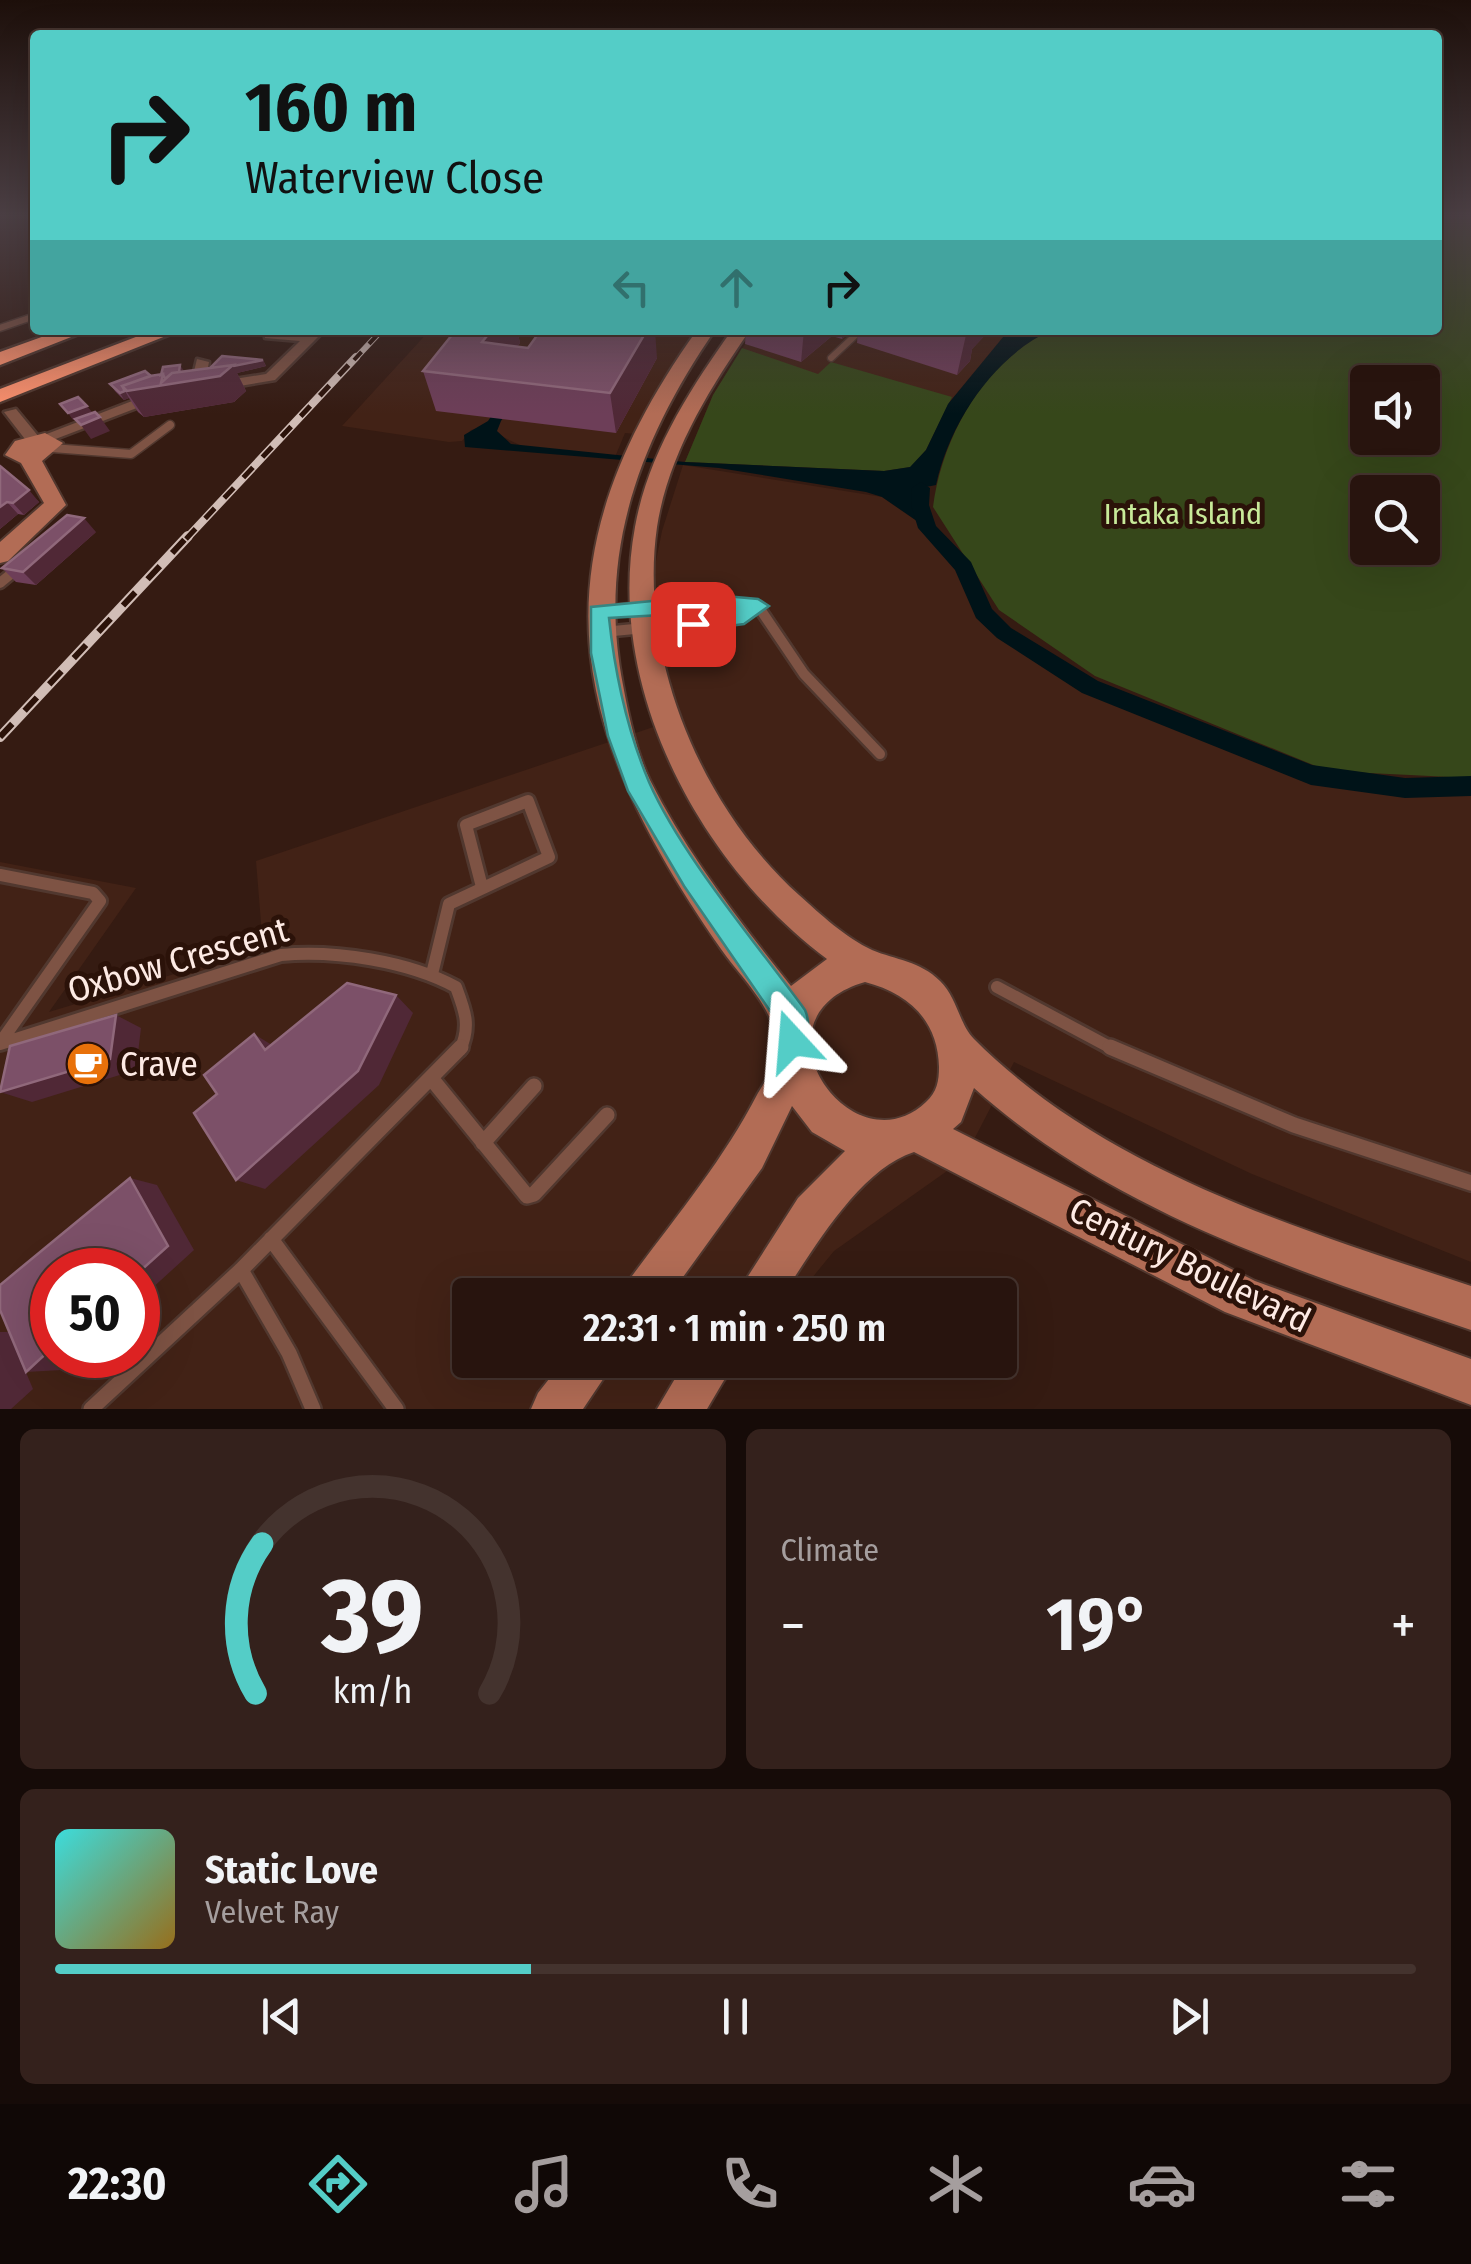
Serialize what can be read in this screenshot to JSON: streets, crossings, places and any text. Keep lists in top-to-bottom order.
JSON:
{
  "streets": {
    "main road": ["Century Boulevard"],
    "lane": ["Oxbow Crescent"]
  },
  "parks": ["Intaka Island"],
  "places": {
    "cafe": ["Crave"]
  },
  "page": {
    "turn": ["160 m", "Waterview Close"],
    "limit": "50",
    "trip": "22:31 · 1 min · 250 m",
    "tile": "Climate",
    "heat": ["−", "19°", "+"],
    "song": ["Static Love", "Velvet Ray"],
    "tabs": "22:30",
    "gauge": ["39", "km/h"]
  }
}
